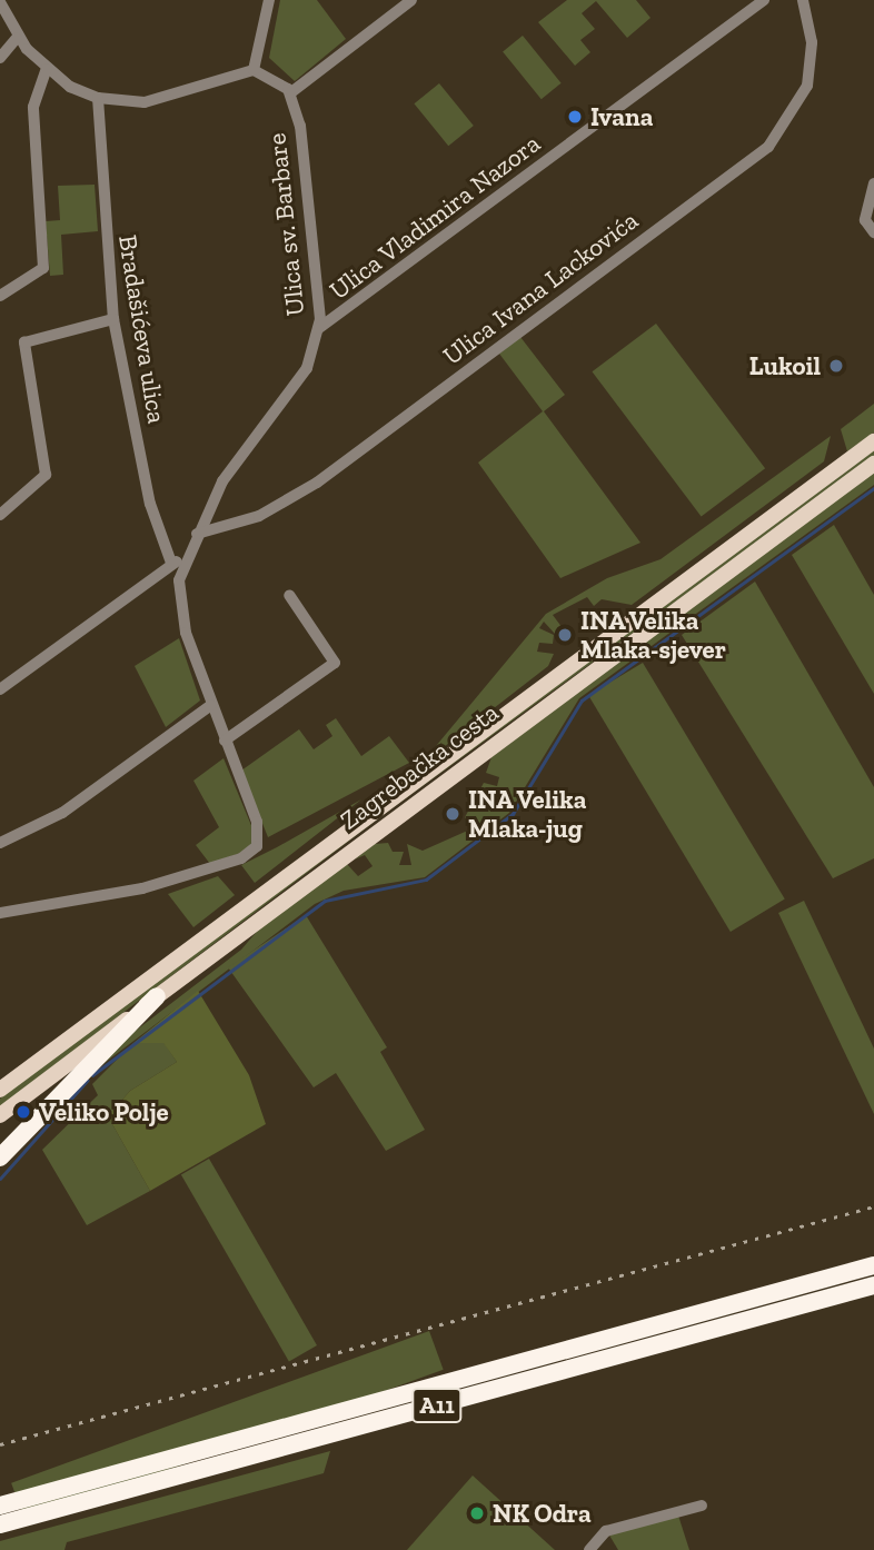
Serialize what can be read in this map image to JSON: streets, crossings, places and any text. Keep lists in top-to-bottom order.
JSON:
{
  "streets": {
    "highway": ["A11"],
    "main road": ["Zagrebačka cesta"],
    "street": [
      "Ulica Vladimira Nazora",
      "Ulica sv. Barbare",
      "Ulica Ivana Lackovića",
      "Bradašićeva ulica"
    ]
  },
  "crossings": [
    ["Ulica Vladimira Nazora", "Ulica sv. Barbare"],
    ["Ulica sv. Barbare", "Ulica Ivana Lackovića"],
    ["Ulica sv. Barbare", "Bradašićeva ulica"]
  ],
  "places": [
    "Ivana",
    "Lukoil",
    "INA Velika Mlaka-sjever",
    "INA Velika Mlaka-jug",
    "Veliko Polje",
    "NK Odra"
  ]
}
